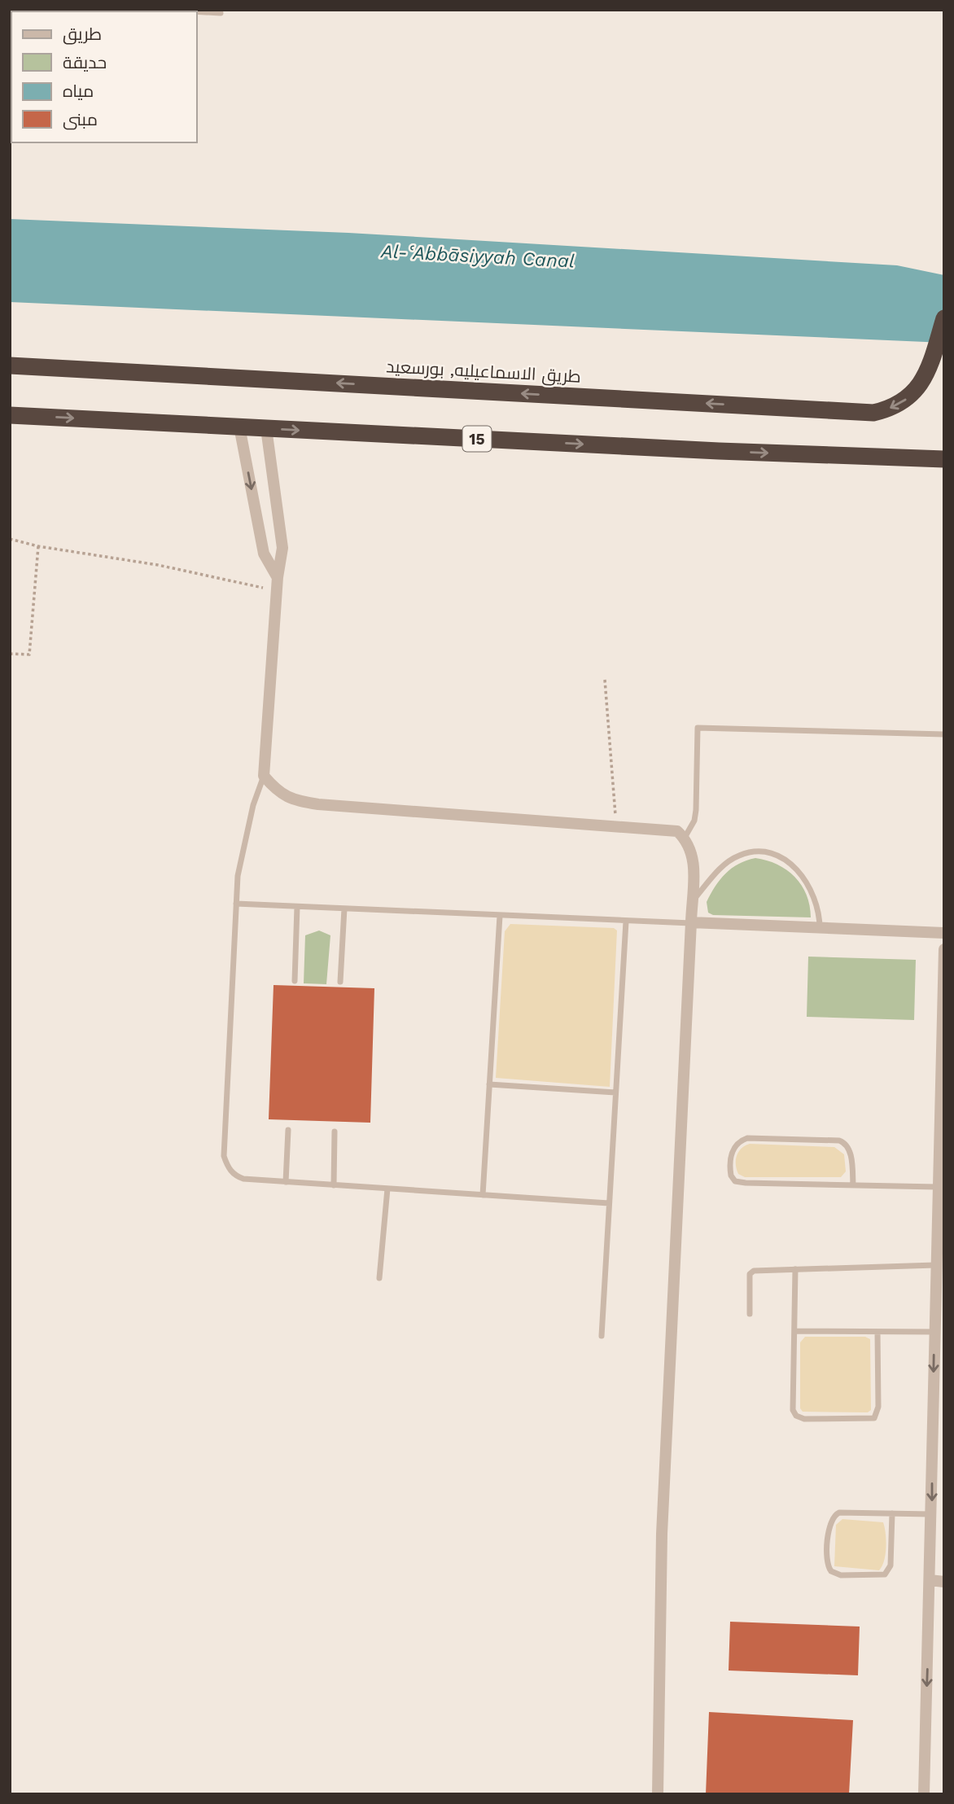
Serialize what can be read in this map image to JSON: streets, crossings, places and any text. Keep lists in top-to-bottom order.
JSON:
{
  "streets": {
    "highway": ["طريق الاسماعيليه, بورسعيد", "15"]
  },
  "water": ["Al-ʿAbbāsiyyah Canal"],
  "legend": [
    "طريق",
    "حديقة",
    "مياه",
    "مبنى"
  ]
}
